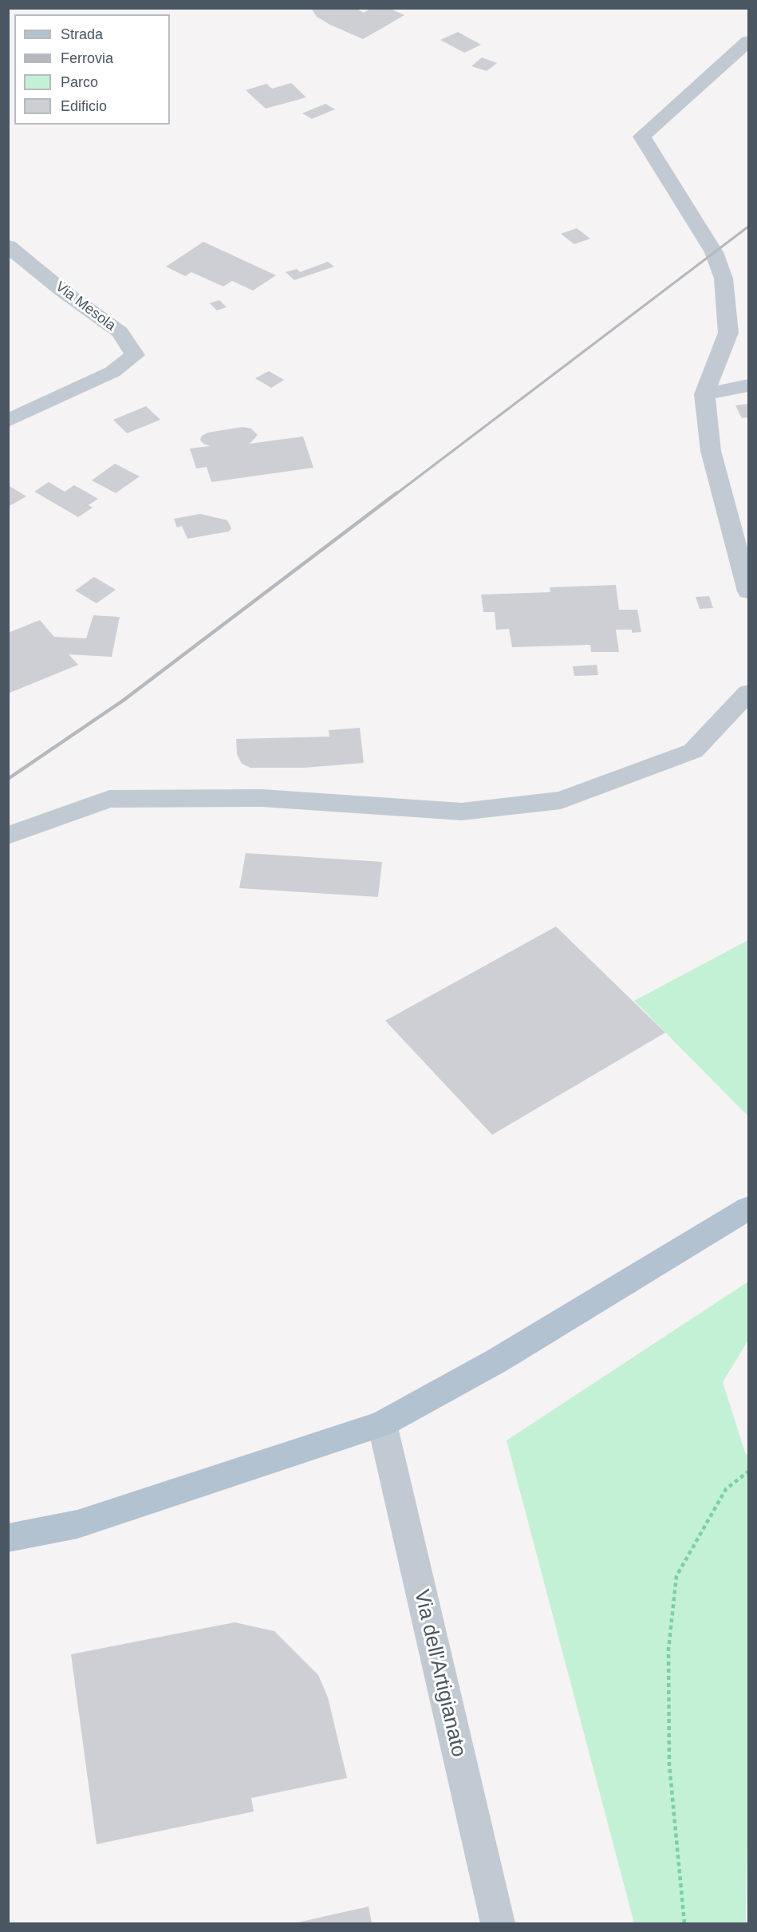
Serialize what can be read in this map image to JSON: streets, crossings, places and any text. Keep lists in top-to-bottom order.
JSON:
{
  "streets": {
    "street": ["Via Mesola", "Via dell'Artigianato"]
  },
  "legend": [
    "Strada",
    "Ferrovia",
    "Parco",
    "Edificio"
  ]
}
